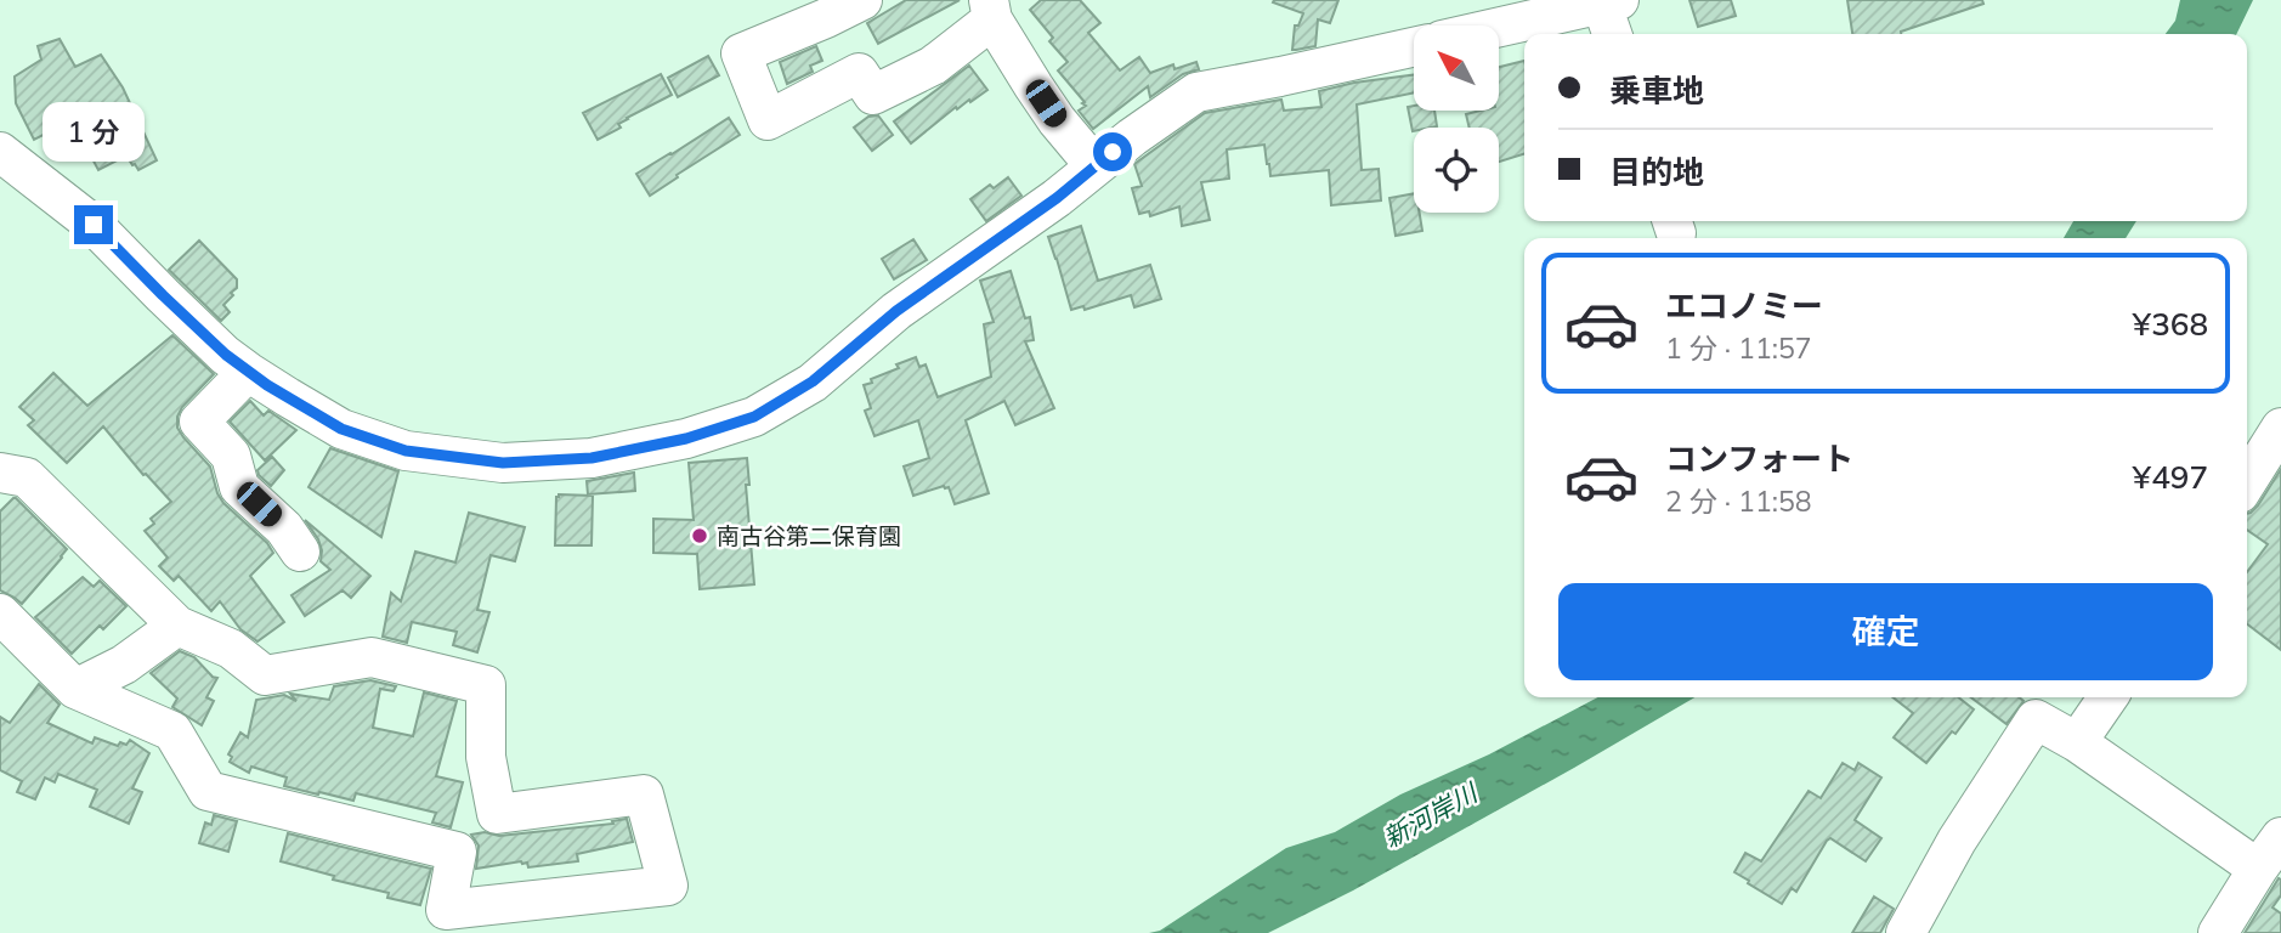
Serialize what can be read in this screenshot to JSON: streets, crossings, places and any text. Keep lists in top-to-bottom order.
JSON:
{
  "water": ["新河岸川"],
  "places": ["南古谷第二保育園"],
  "north": "top left",
  "page": {
    "banner": ["乗車地", "目的地"],
    "bubble": "1 分",
    "list": [
      {
        "name": "エコノミー",
        "note": "1 分 · 11:57",
        "value": "¥368"
      },
      {
        "name": "コンフォート",
        "note": "2 分 · 11:58",
        "value": "¥497"
      }
    ],
    "buttons": "確定"
  }
}
